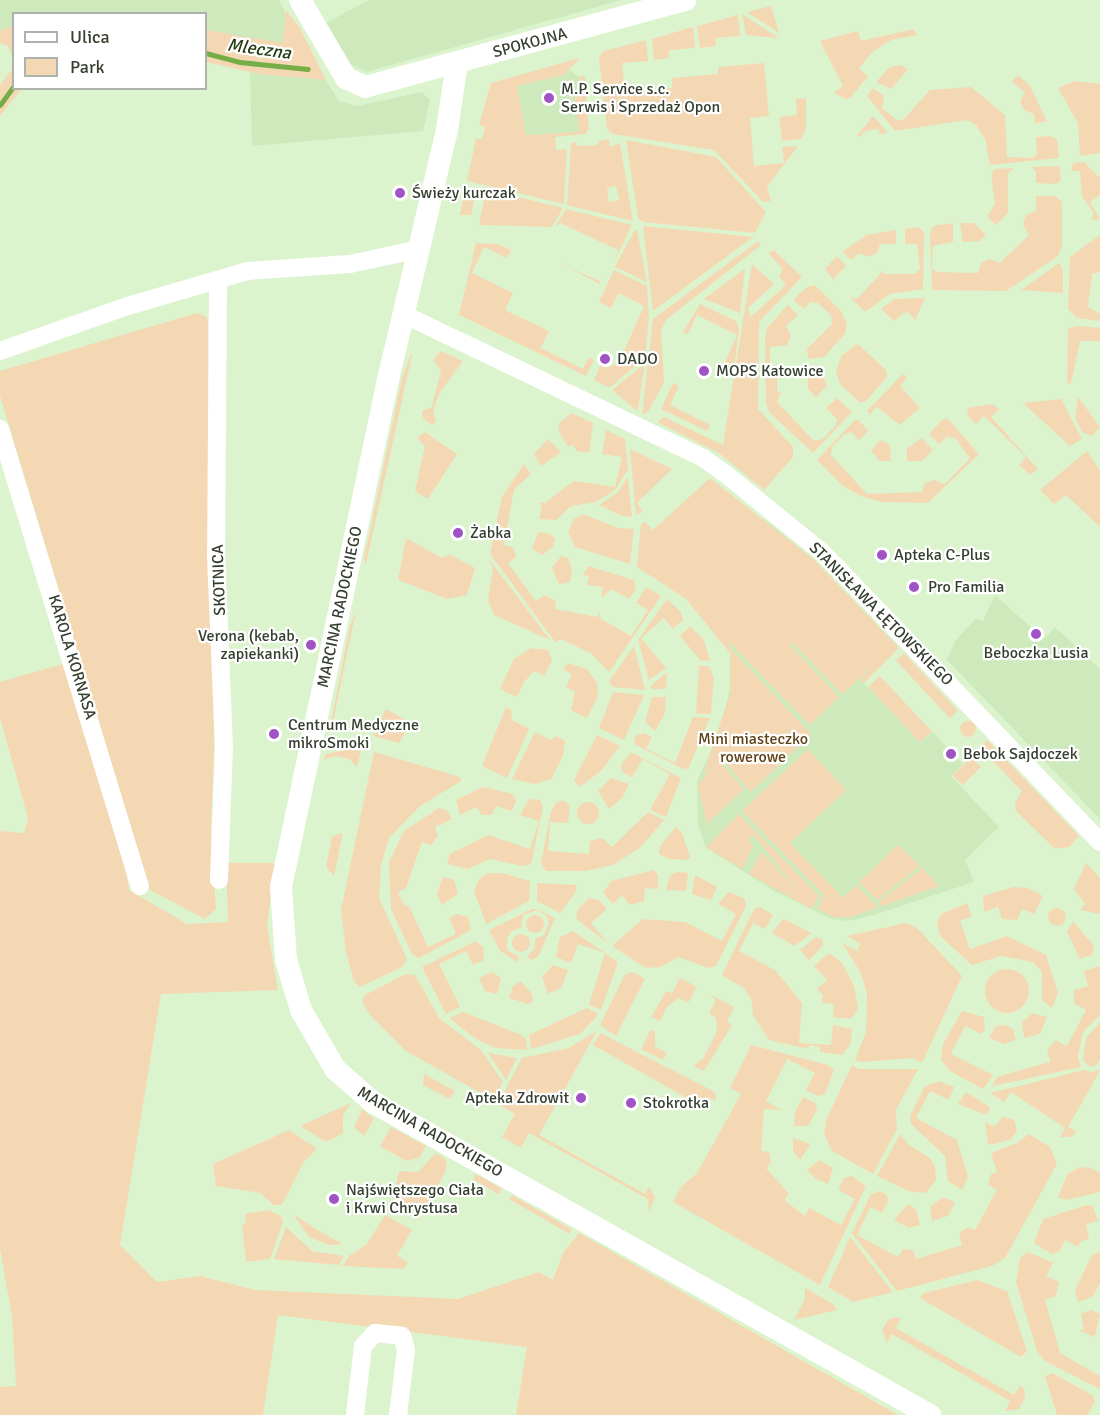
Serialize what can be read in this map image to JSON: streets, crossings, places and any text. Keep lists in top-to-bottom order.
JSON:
{
  "streets": {
    "street": [
      "SPOKOJNA",
      "SKOTNICA",
      "MARCINA RADOCKIEGO",
      "STANISŁAWA ŁĘTOWSKIEGO",
      "KAROLA KORNASA"
    ]
  },
  "crossings": [
    ["SPOKOJNA", "MARCINA RADOCKIEGO"],
    ["MARCINA RADOCKIEGO", "STANISŁAWA ŁĘTOWSKIEGO"]
  ],
  "water": ["Mleczna"],
  "parks": ["Mini miasteczko rowerowe"],
  "places": [
    "M.P. Service s.c. Serwis i Sprzedaż Opon",
    "Świeży kurczak",
    "DADO",
    "MOPS Katowice",
    "Żabka",
    "Apteka C-Plus",
    "Pro Familia",
    "Beboczka Lusia",
    "Verona (kebab, zapiekanki)",
    "Centrum Medyczne mikroSmoki",
    "Bebok Sajdoczek",
    "Apteka Zdrowit",
    "Stokrotka",
    "Najświętszego Ciała i Krwi Chrystusa"
  ],
  "legend": ["Ulica", "Park"]
}
